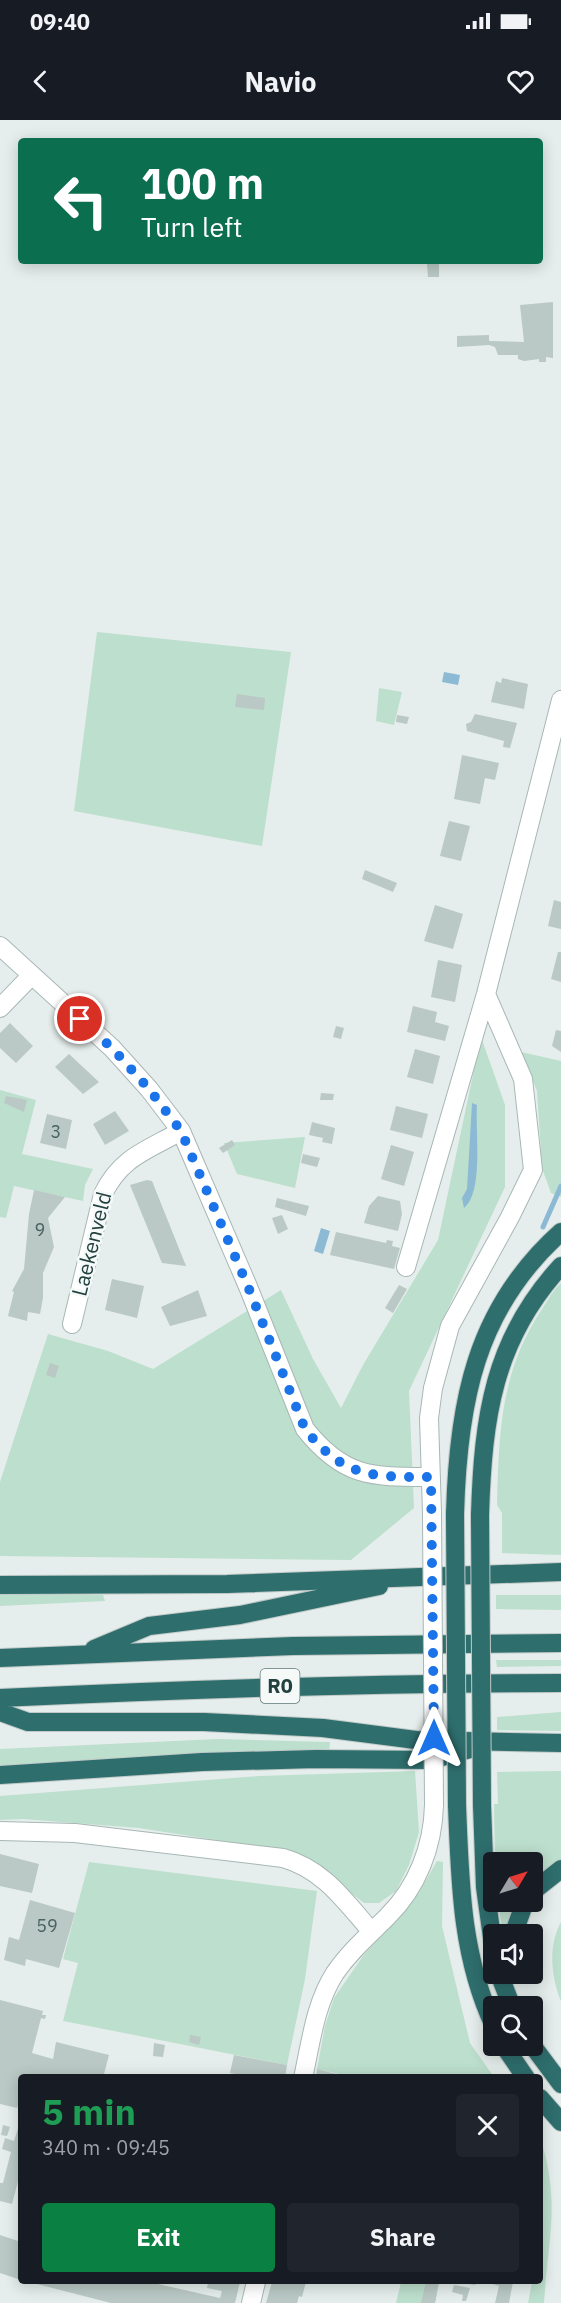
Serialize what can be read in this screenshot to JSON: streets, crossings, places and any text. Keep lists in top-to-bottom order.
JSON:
{
  "streets": {
    "highway": ["R0"],
    "street": ["Laekenveld"]
  },
  "house_numbers": ["3", "9", "59"],
  "north": "top right",
  "page": {
    "status": "09:40",
    "header": "Navio",
    "turn": ["100 m", "Turn left"],
    "heading": ["5 min", "340 m · 09:45"],
    "buttons": ["Exit", "Share"]
  }
}
